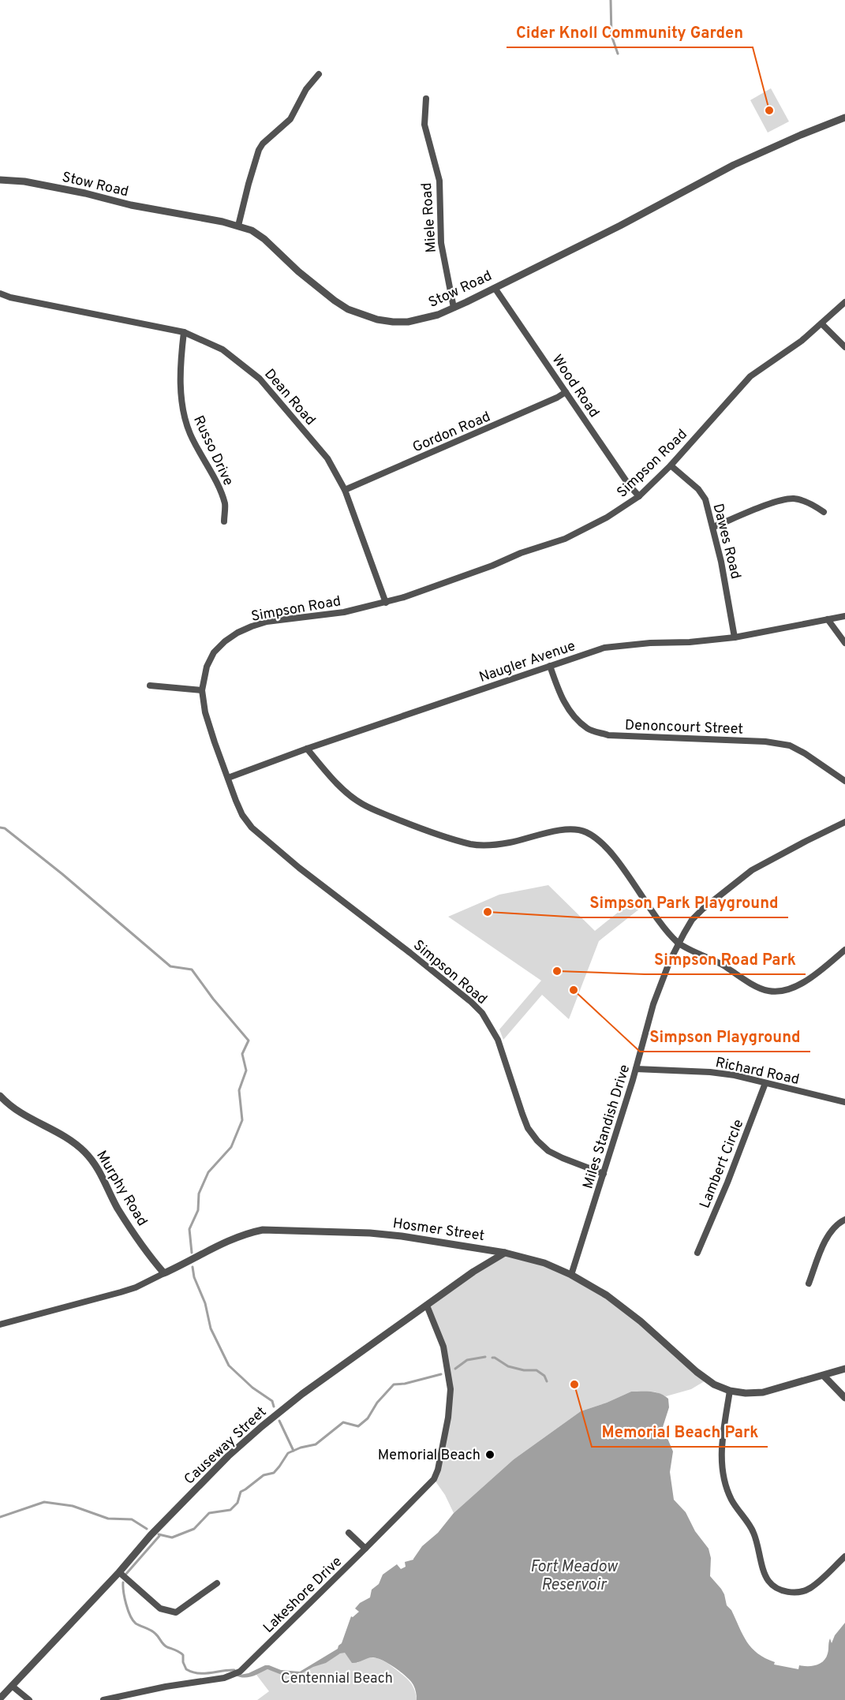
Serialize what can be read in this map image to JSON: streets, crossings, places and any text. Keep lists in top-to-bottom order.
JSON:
{
  "streets": {
    "street": [
      "Stow Road",
      "Miele Road",
      "Wood Road",
      "Dean Road",
      "Gordon Road",
      "Russo Drive",
      "Simpson Road",
      "Dawes Road",
      "Naugler Avenue",
      "Denoncourt Street",
      "Richard Road",
      "Miles Standish Drive",
      "Lambert Circle",
      "Murphy Road",
      "Hosmer Street",
      "Causeway Street",
      "Lakeshore Drive"
    ]
  },
  "crossings": [
    ["Stow Road", "Miele Road"],
    ["Stow Road", "Wood Road"],
    ["Wood Road", "Gordon Road"],
    ["Wood Road", "Simpson Road"],
    ["Dean Road", "Gordon Road"],
    ["Dean Road", "Russo Drive"],
    ["Dean Road", "Simpson Road"],
    ["Simpson Road", "Dawes Road"],
    ["Simpson Road", "Naugler Avenue"],
    ["Simpson Road", "Miles Standish Drive"],
    ["Dawes Road", "Naugler Avenue"],
    ["Naugler Avenue", "Denoncourt Street"],
    ["Richard Road", "Miles Standish Drive"],
    ["Richard Road", "Lambert Circle"],
    ["Miles Standish Drive", "Hosmer Street"],
    ["Murphy Road", "Hosmer Street"],
    ["Hosmer Street", "Causeway Street"],
    ["Causeway Street", "Lakeshore Drive"]
  ],
  "water": ["Fort Meadow Reservoir"],
  "parks": ["Centennial Beach"],
  "places": [
    "Cider Knoll Community Garden",
    "Simpson Park Playground",
    "Simpson Road Park",
    "Simpson Playground",
    "Memorial Beach Park",
    "Memorial Beach"
  ]
}
